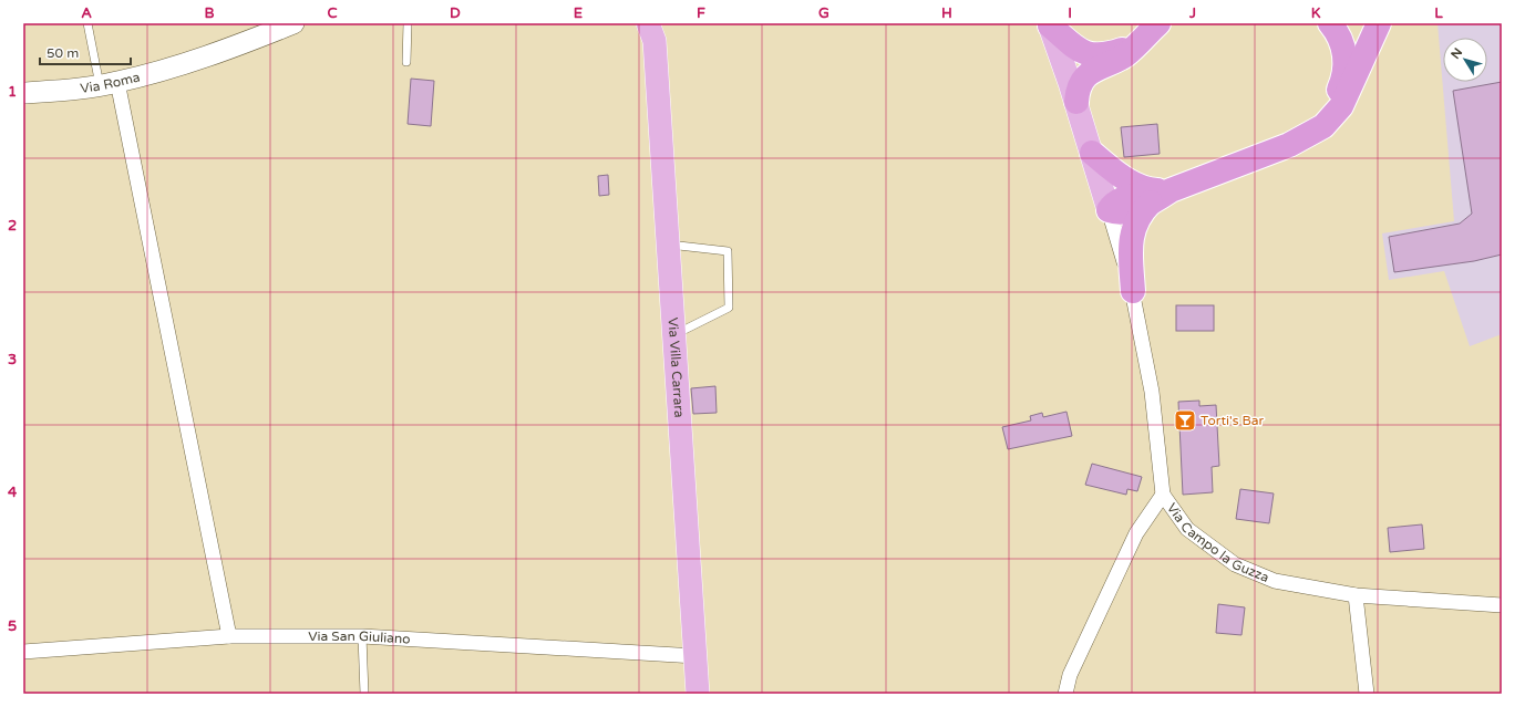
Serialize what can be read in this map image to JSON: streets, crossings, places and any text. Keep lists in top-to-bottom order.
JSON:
{
  "streets": {
    "main road": ["Via Roma", "Via Villa Carrara"],
    "street": ["Via Campo la Guzza", "Via San Giuliano"]
  },
  "crossings": [
    ["Via Villa Carrara", "Via San Giuliano"]
  ],
  "places": {
    "bar": ["Torti's Bar"]
  },
  "scale_bar": "50 m",
  "north": "top left",
  "grid": {
    "columns": [
      "A",
      "B",
      "C",
      "D",
      "E",
      "F",
      "G",
      "H",
      "I",
      "J",
      "K",
      "L"
    ],
    "rows": [
      "1",
      "2",
      "3",
      "4",
      "5"
    ]
  }
}
